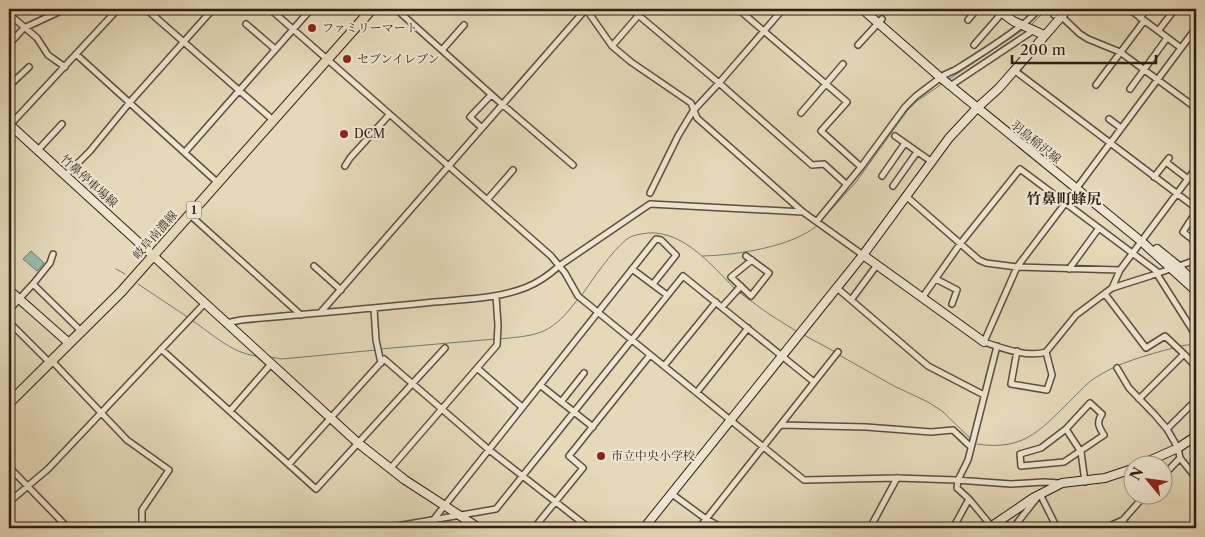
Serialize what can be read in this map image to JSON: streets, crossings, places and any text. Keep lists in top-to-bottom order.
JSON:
{
  "streets": {
    "main road": ["1", "岐阜南濃線"],
    "street": ["羽島稲沢線", "竹鼻停車場線"]
  },
  "crossings": [
    ["竹鼻停車場線", "岐阜南濃線"]
  ],
  "districts": ["竹鼻町蜂尻"],
  "places": [
    "ファミリーマート",
    "セブンイレブン",
    "DCM",
    "市立中央小学校"
  ],
  "scale_bar": "200 m",
  "north": "top left"
}
